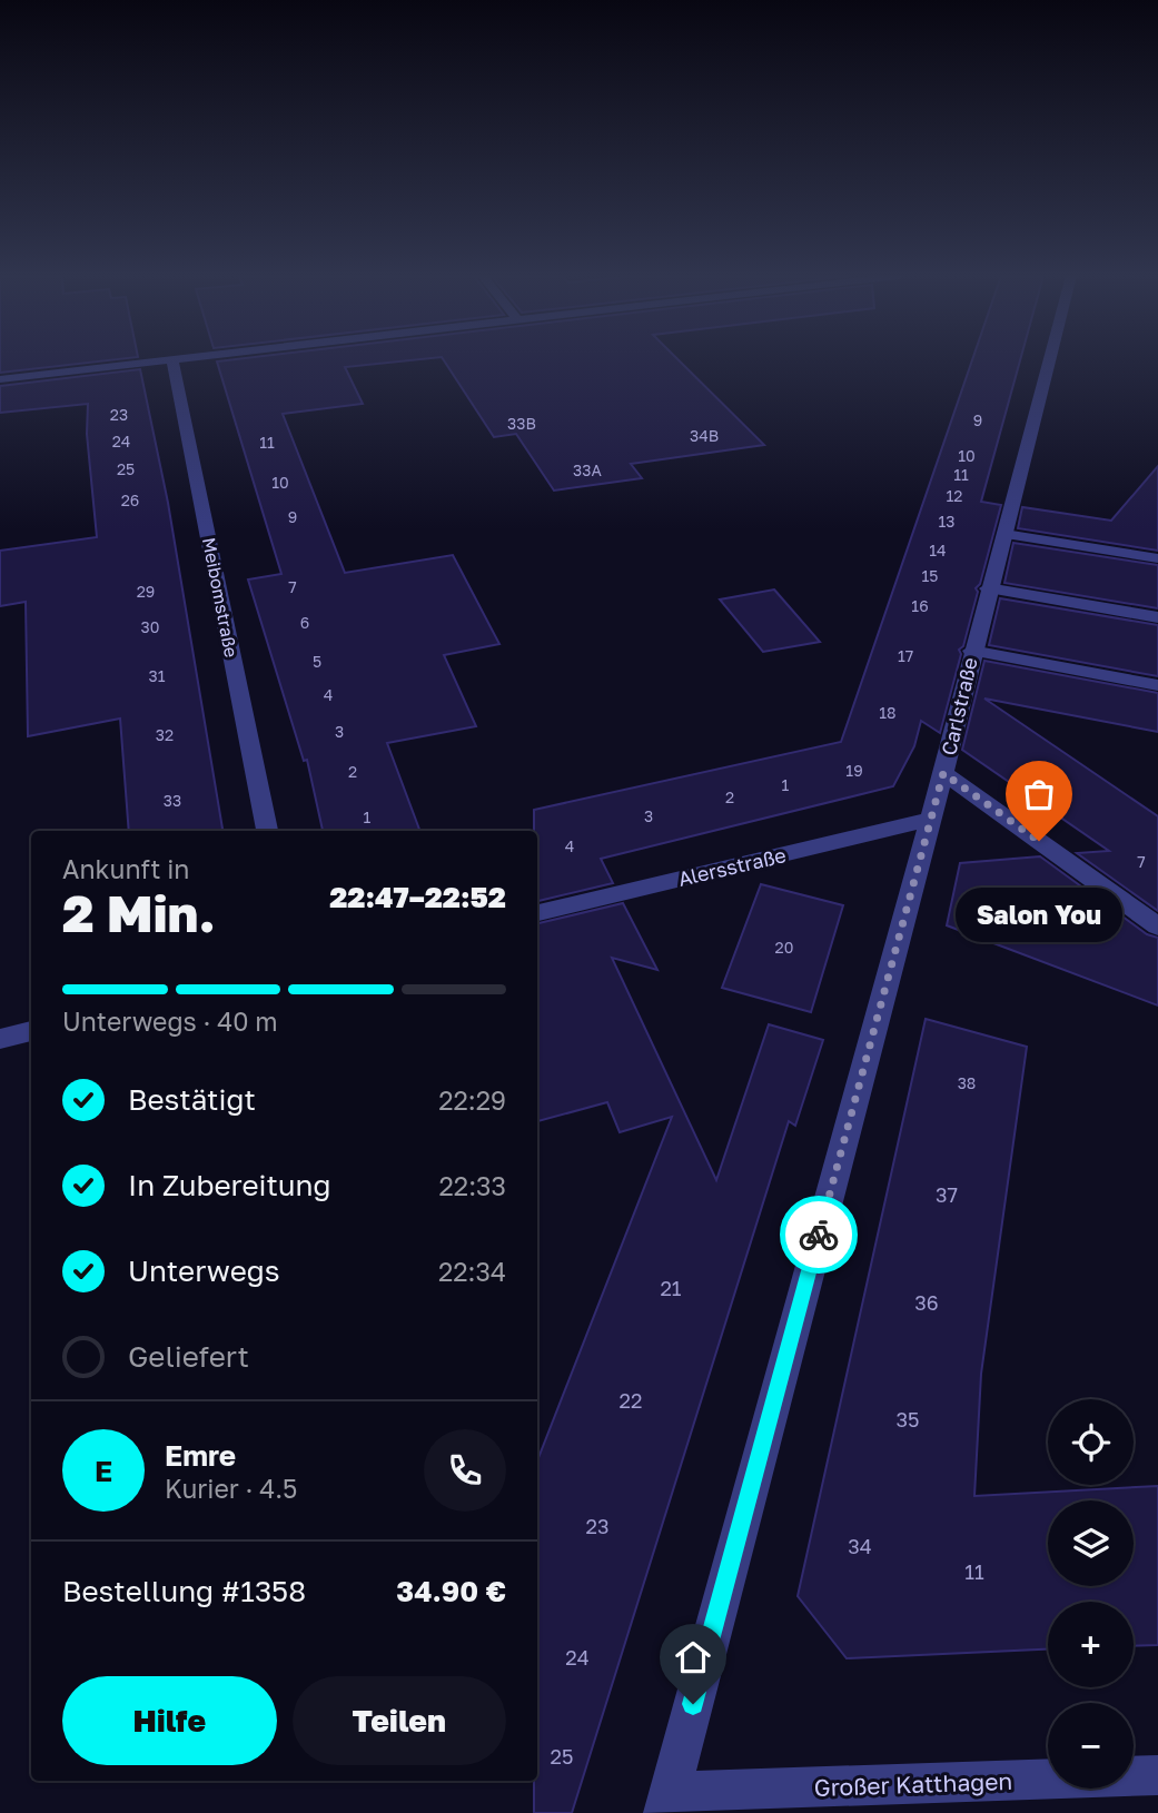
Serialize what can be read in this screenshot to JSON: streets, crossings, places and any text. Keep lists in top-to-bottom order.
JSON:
{
  "streets": {
    "street": [
      "Meibomstraße",
      "Carlstraße",
      "Alersstraße",
      "Großer Katthagen"
    ]
  },
  "crossings": [
    ["Carlstraße", "Alersstraße"],
    ["Carlstraße", "Großer Katthagen"]
  ],
  "places": ["Salon You"],
  "house_numbers": [
    "23",
    "9",
    "33B",
    "34B",
    "24",
    "11",
    "10",
    "25",
    "33A",
    "11",
    "10",
    "12",
    "26",
    "9",
    "13",
    "14",
    "15",
    "7",
    "29",
    "16",
    "6",
    "30",
    "17",
    "5",
    "31",
    "4",
    "18",
    "3",
    "32",
    "19",
    "2",
    "1",
    "2",
    "33",
    "3",
    "1",
    "4",
    "7",
    "20",
    "38",
    "37",
    "21",
    "36",
    "22",
    "35",
    "23",
    "34",
    "11",
    "24",
    "25"
  ],
  "page": {
    "heading": ["2 Min.", "Ankunft in", "22:47–22:52"],
    "panel": [
      "Emre",
      "Kurier · 4.5",
      "Bestellung #1358",
      "34.90 €"
    ],
    "bubble": "Salon You",
    "bar": "Unterwegs · 40 m",
    "list": [
      ["Bestätigt", "22:29"],
      ["In Zubereitung", "22:33"],
      ["Unterwegs", "22:34"],
      "Geliefert"
    ],
    "map_buttons": ["+", "−"],
    "round": "E",
    "buttons": ["Hilfe", "Teilen"]
  }
}
